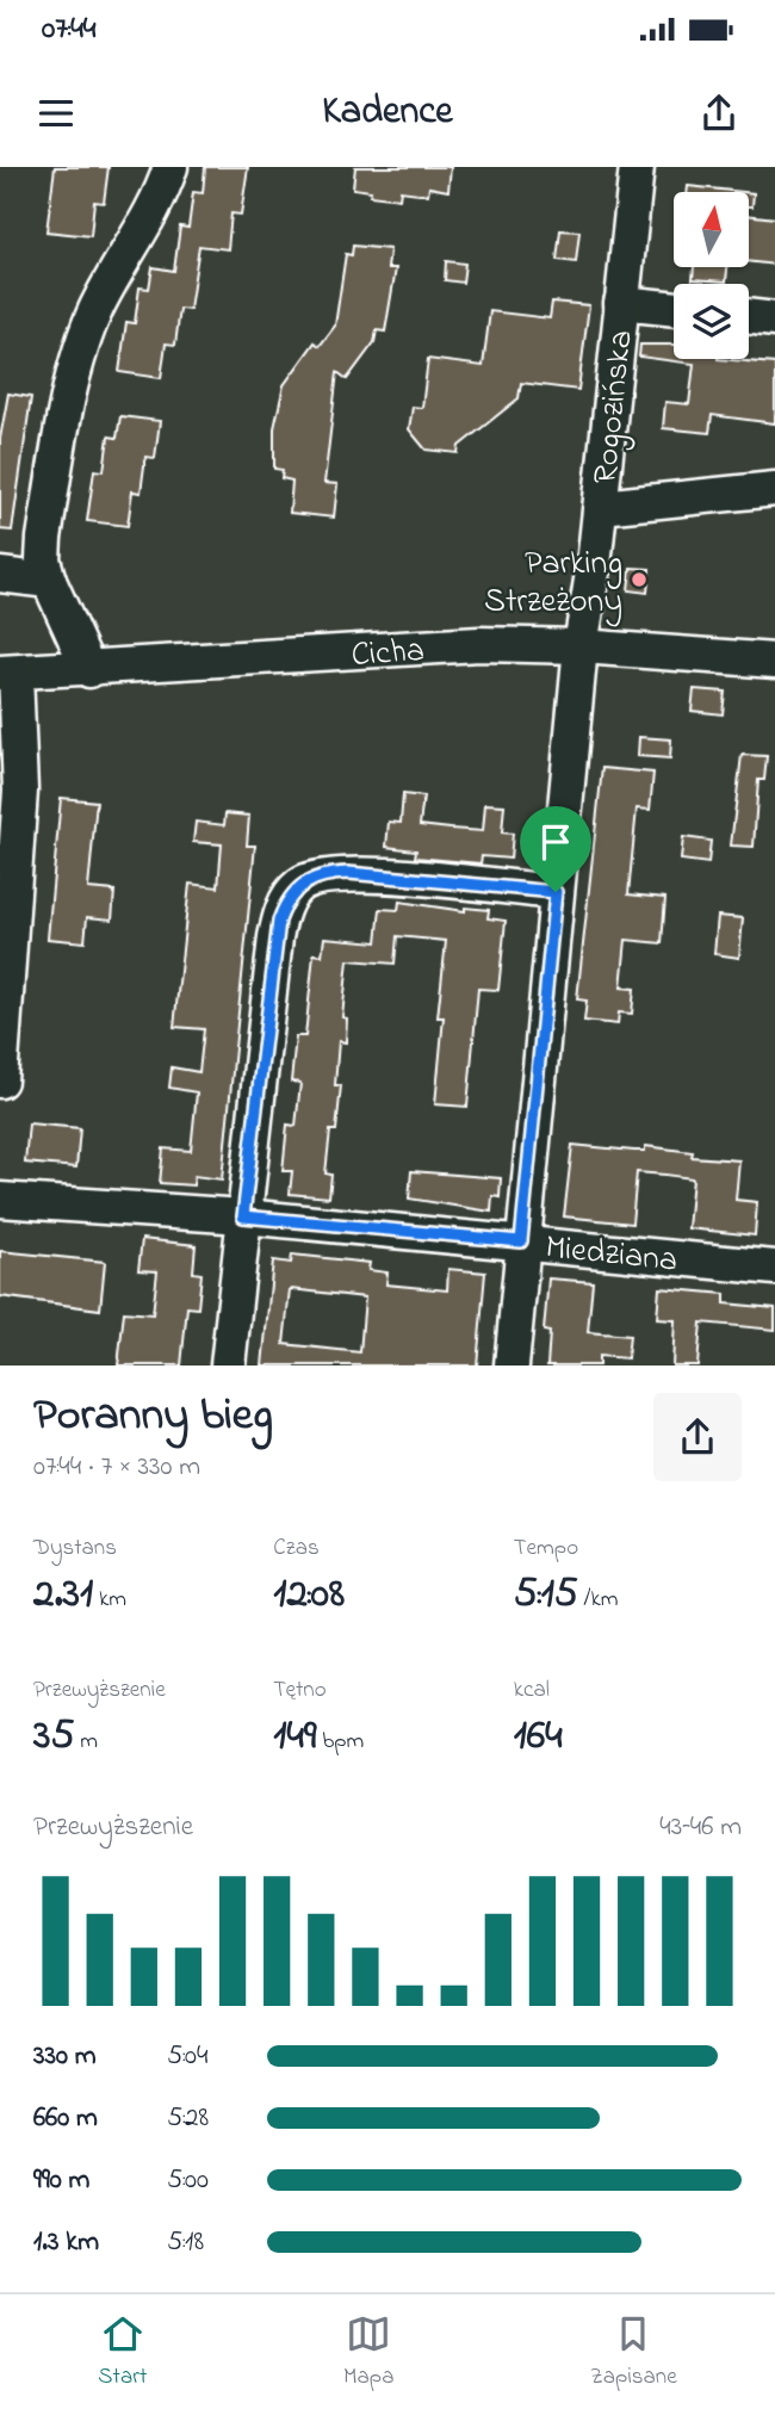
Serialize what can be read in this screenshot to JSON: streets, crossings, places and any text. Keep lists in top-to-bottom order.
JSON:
{
  "streets": {
    "street": ["Rogozińska", "Cicha", "Miedziana"]
  },
  "crossings": [
    ["Rogozińska", "Cicha"],
    ["Rogozińska", "Miedziana"]
  ],
  "places": ["Parking Strzeżony"],
  "north": "top",
  "page": {
    "status": "07:44",
    "header": "Kadence",
    "heading": ["Poranny bieg", "07:44 · 7 × 330 m"],
    "stats": [
      ["Dystans", "2.31 km"],
      ["Czas", "12:08"],
      ["Tempo", "5:15 /km"],
      ["Przewyższenie", "35 m"],
      ["Tętno", "149 bpm"],
      ["kcal", "164"]
    ],
    "chart": ["Przewyższenie", "43–46 m"],
    "list": [
      {
        "name": "330 m",
        "note": "5:04"
      },
      {
        "name": "660 m",
        "note": "5:28"
      },
      {
        "name": "990 m",
        "note": "5:00"
      },
      {
        "name": "1.3 km",
        "note": "5:18"
      }
    ],
    "tabs": ["Start", "Mapa", "Zapisane"]
  }
}
